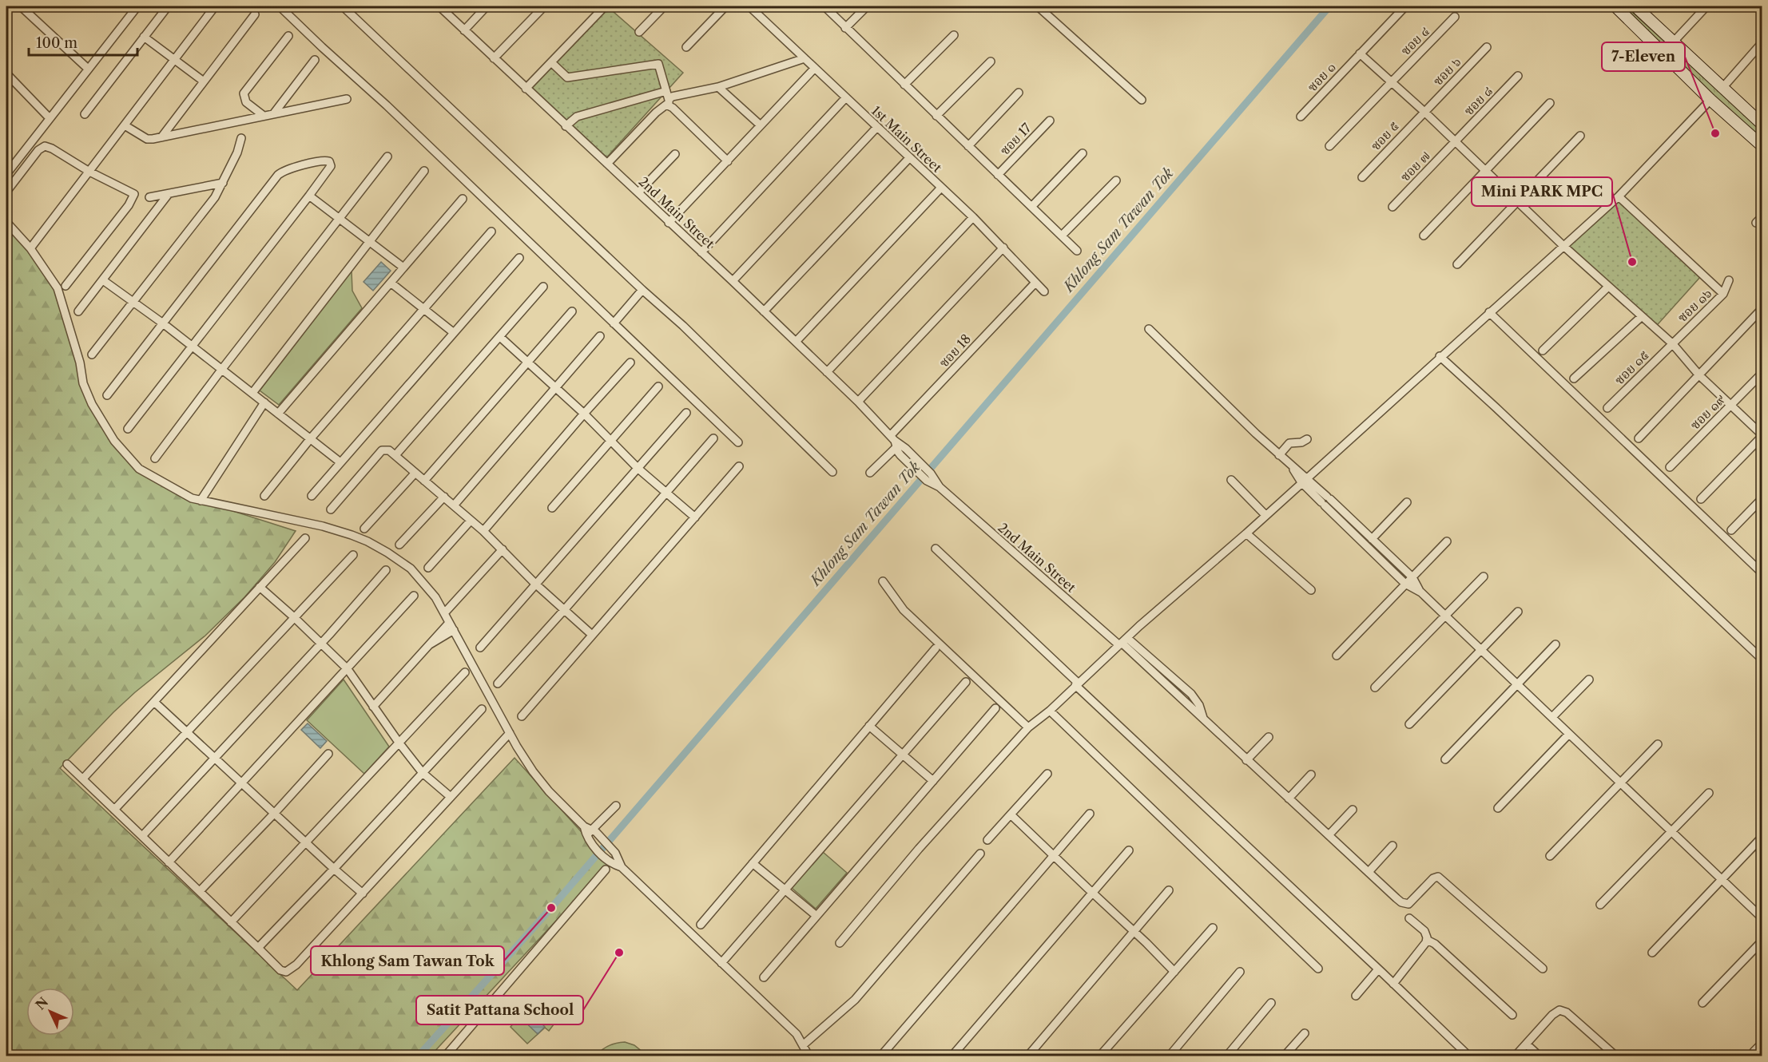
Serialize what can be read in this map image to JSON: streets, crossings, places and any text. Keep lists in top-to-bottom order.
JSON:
{
  "streets": {
    "street": [
      "ซอย ๔",
      "ซอย ๖",
      "ซอย ๑",
      "ซอย ๘",
      "ซอย ๕",
      "1st Main Street",
      "ซอย 17",
      "ซอย ๗",
      "2nd Main Street",
      "ซอย ๑๖",
      "ซอย 18",
      "ซอย ๑๕",
      "ซอย ๑๙"
    ]
  },
  "crossings": [
    ["ซอย ๖", "ซอย ๕"],
    ["ซอย ๘", "ซอย ๗"],
    ["1st Main Street", "ซอย 18"],
    ["2nd Main Street", "ซอย 18"],
    ["ซอย ๑๖", "ซอย ๑๕"]
  ],
  "water": ["Khlong Sam Tawan Tok"],
  "places": [
    "7-Eleven",
    "Mini PARK MPC",
    "Khlong Sam Tawan Tok",
    "Satit Pattana School"
  ],
  "scale_bar": "100 m",
  "north": "top left"
}
